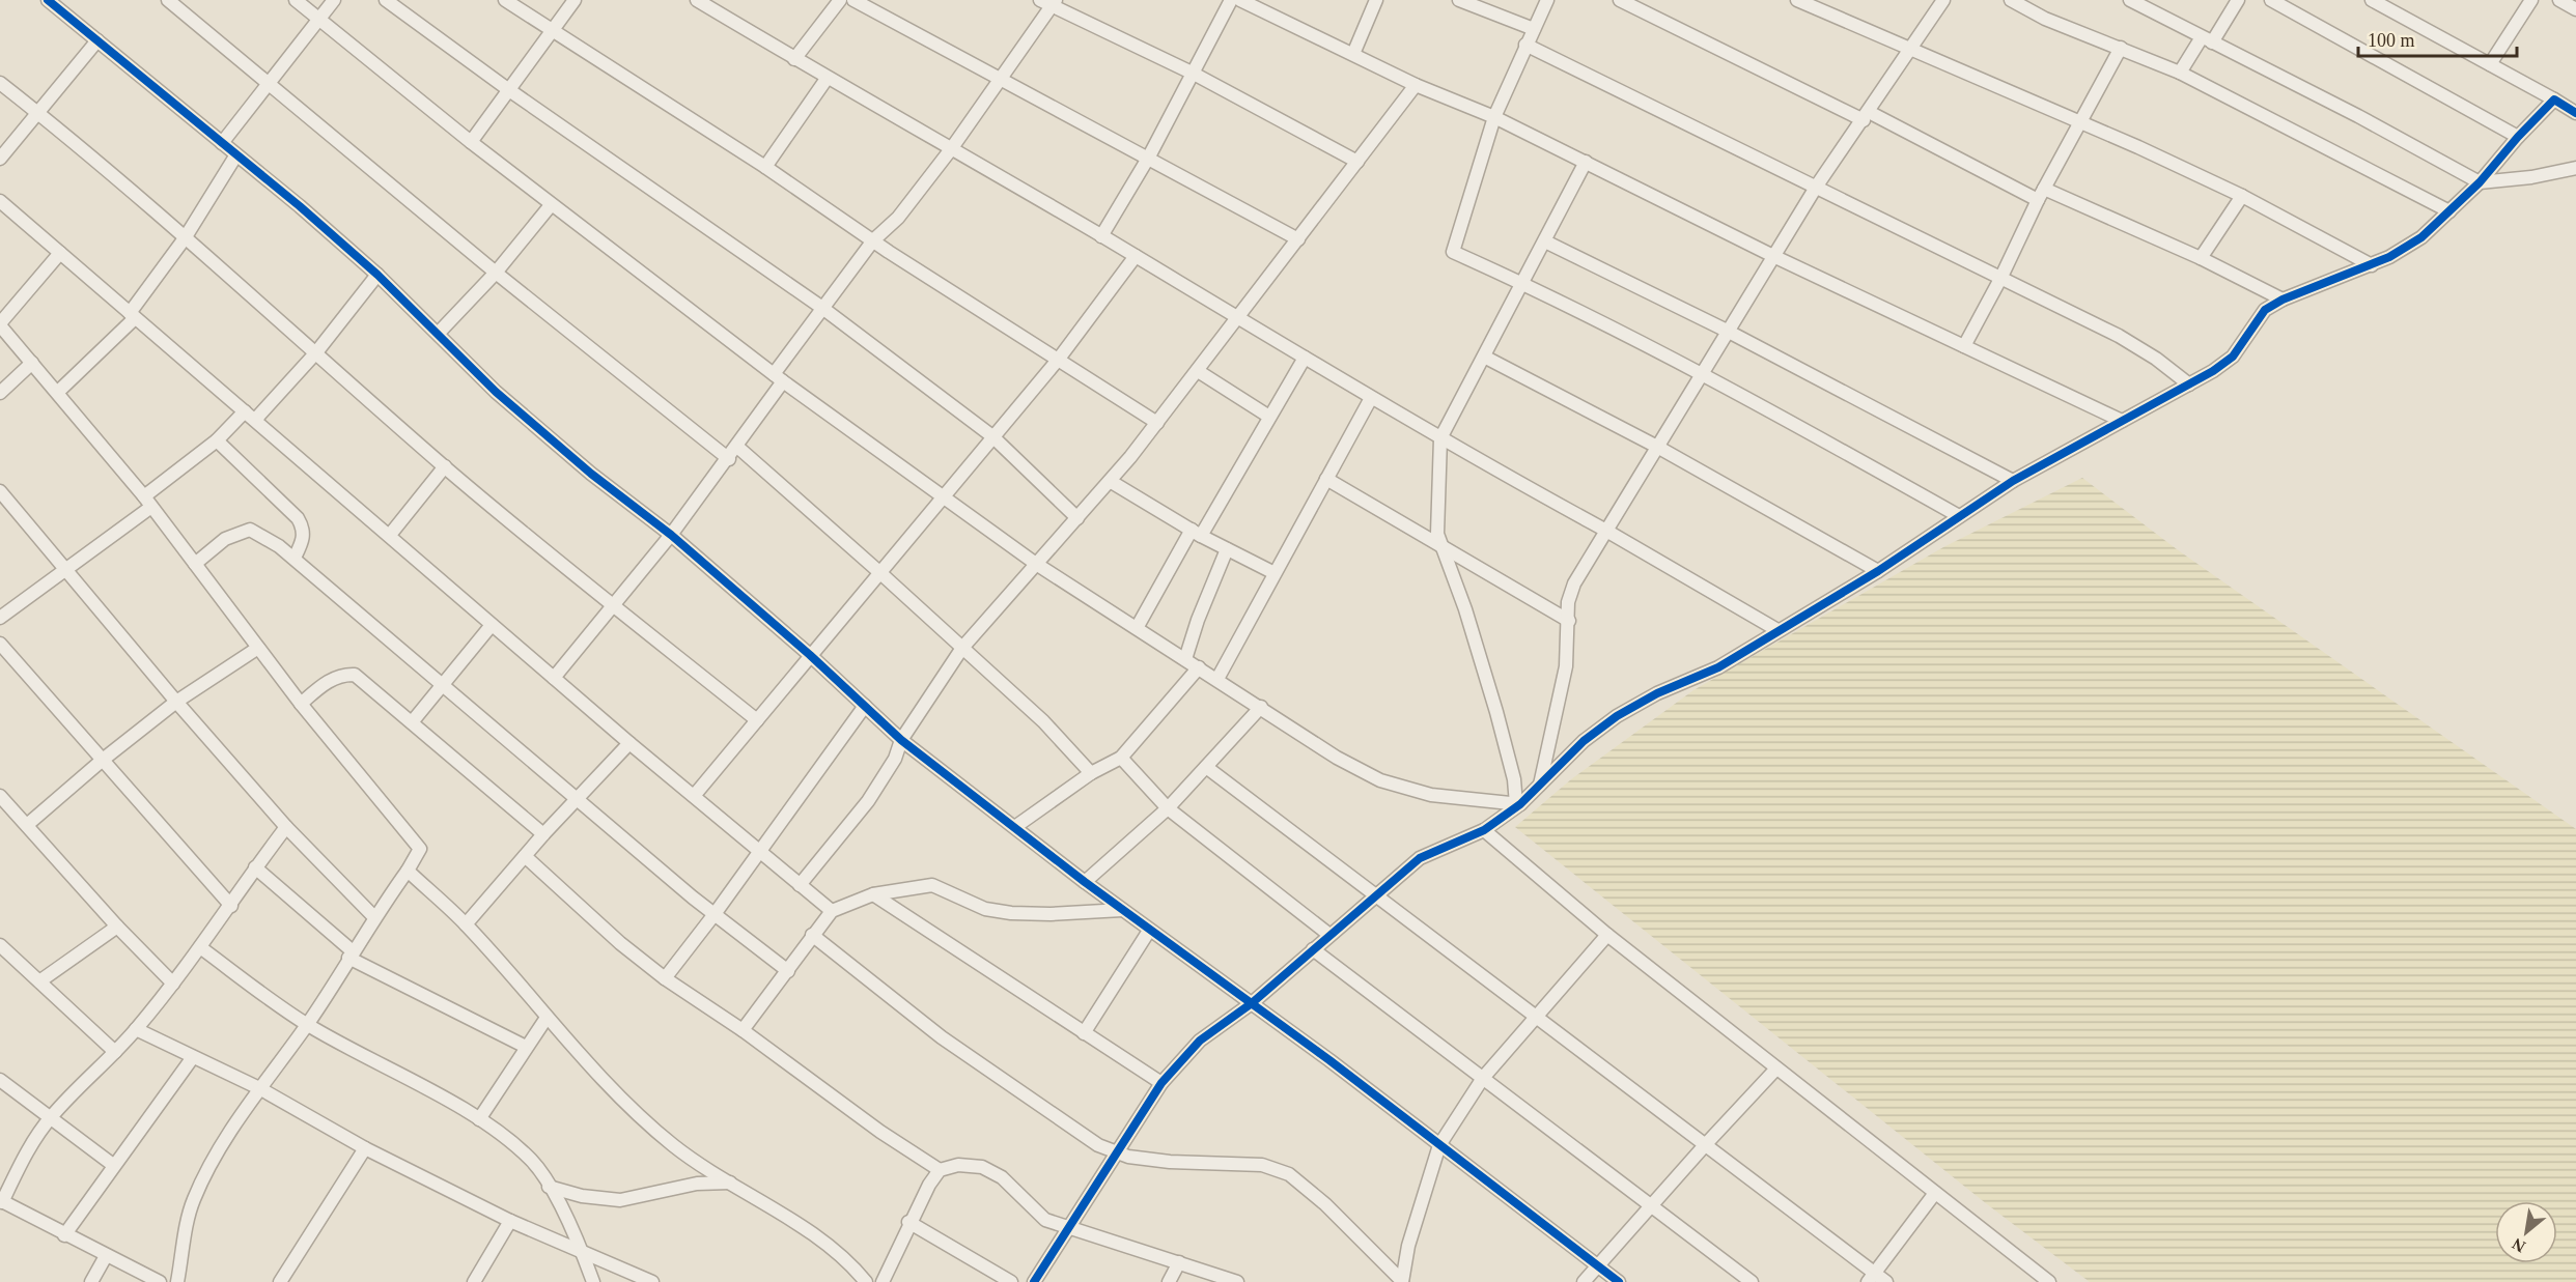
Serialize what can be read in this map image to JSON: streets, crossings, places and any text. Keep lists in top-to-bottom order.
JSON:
{
  "scale_bar": "100 m",
  "north": "bottom left"
}
